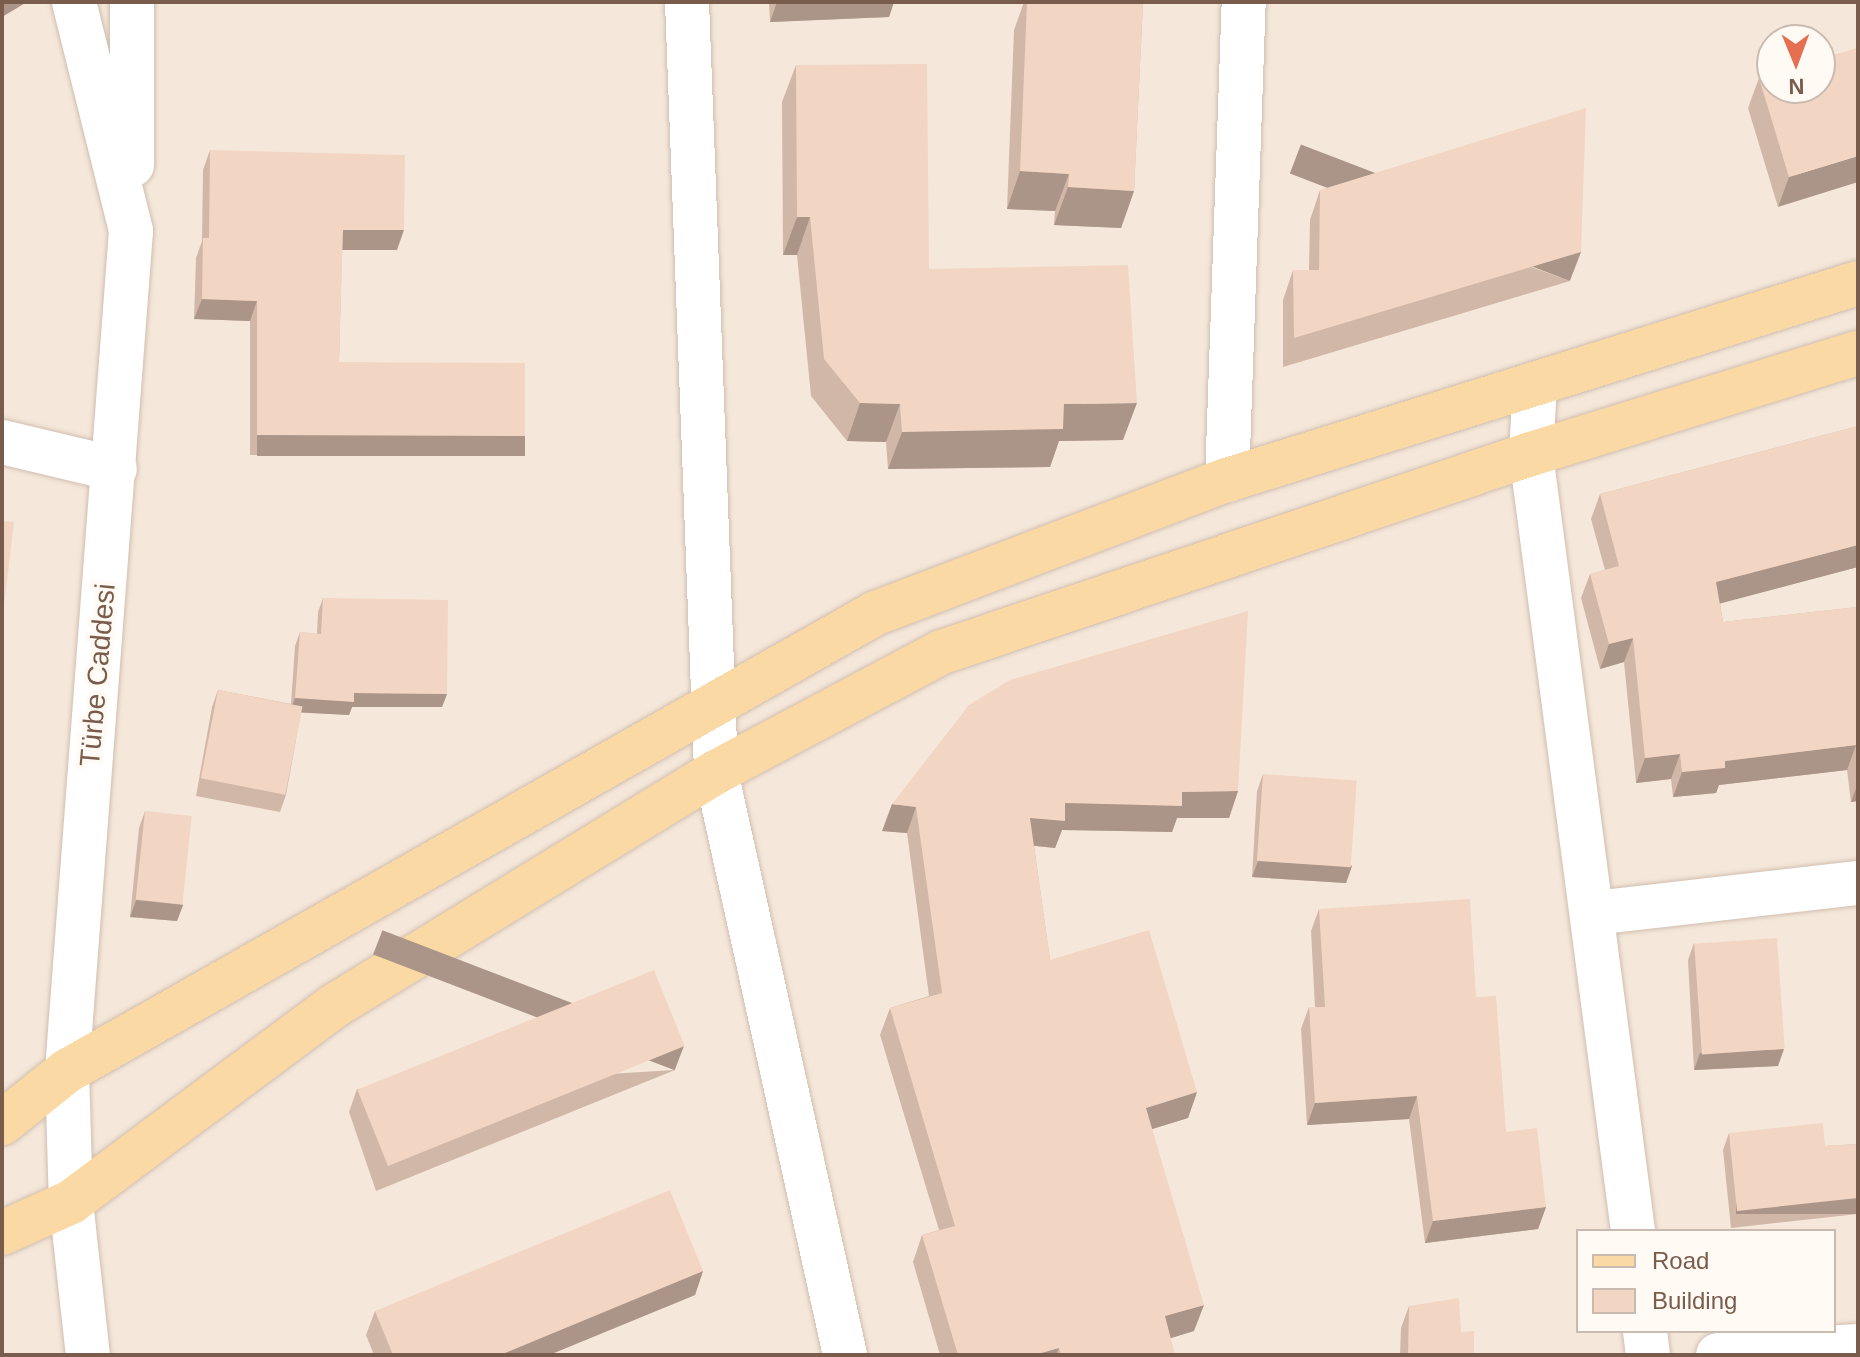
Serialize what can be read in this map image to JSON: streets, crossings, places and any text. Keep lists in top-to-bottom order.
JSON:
{
  "streets": {
    "street": ["Türbe Caddesi"]
  },
  "legend": ["Road", "Building"],
  "north": "bottom"
}
